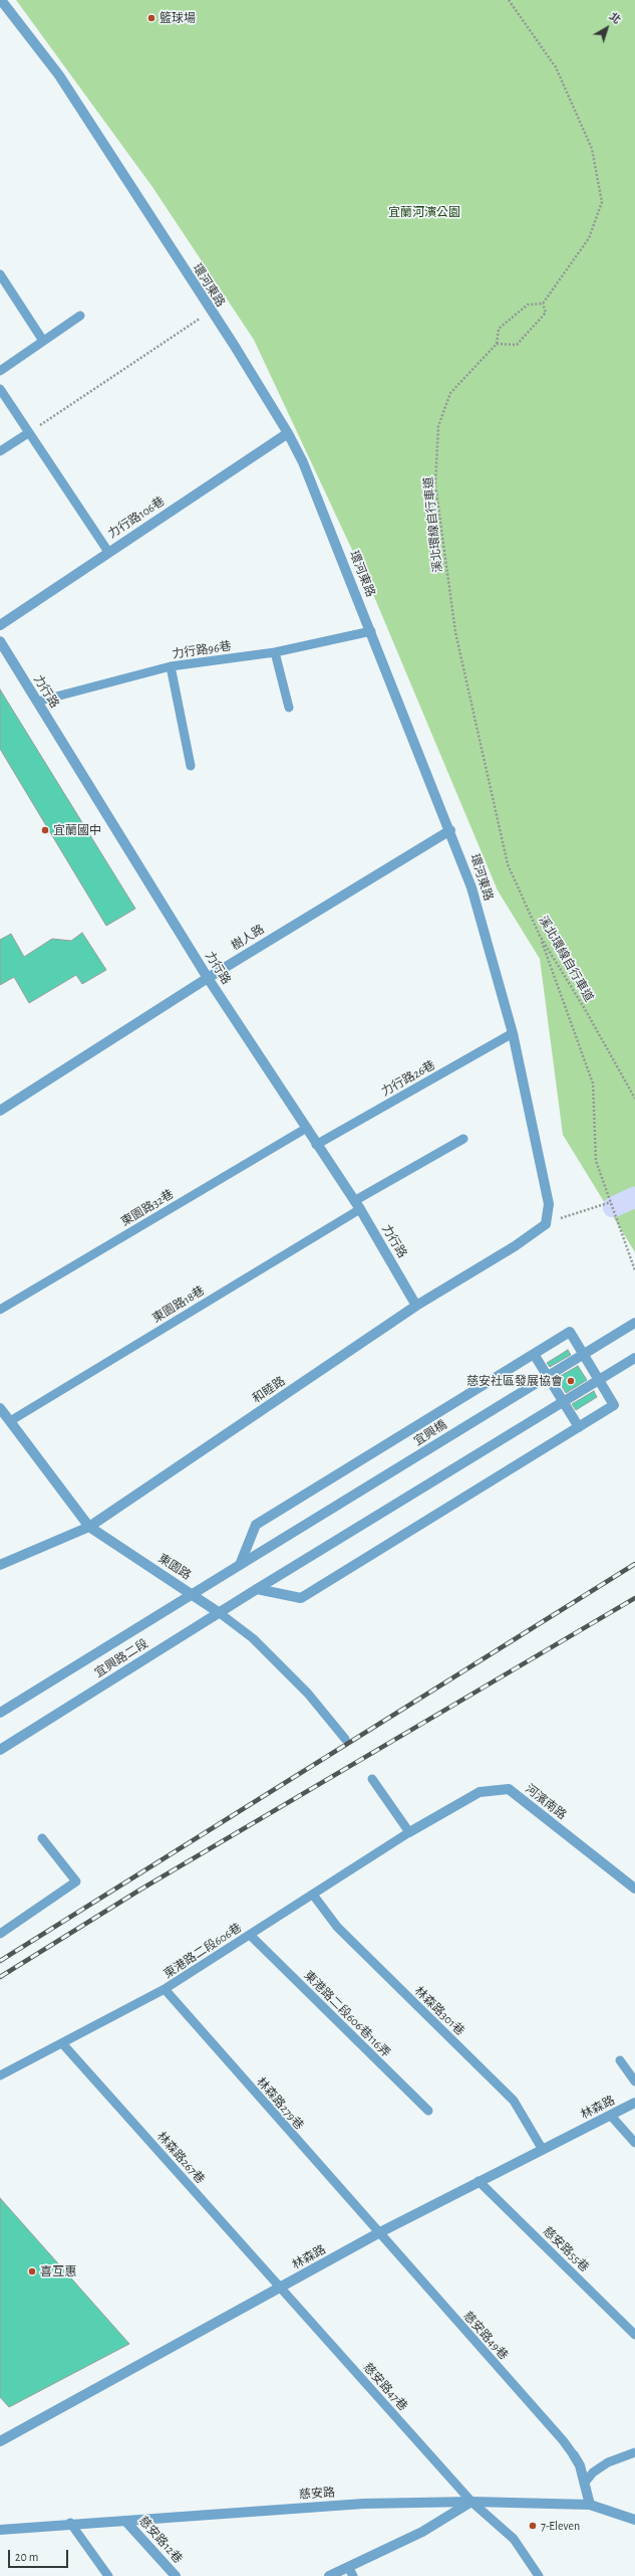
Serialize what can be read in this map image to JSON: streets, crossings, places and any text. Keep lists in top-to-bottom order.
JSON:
{
  "streets": {
    "street": [
      "環河東路",
      "力行路106巷",
      "力行路",
      "樹人路",
      "和睦路",
      "宜興橋",
      "東園路",
      "宜興路二段",
      "河濱南路",
      "林森路",
      "慈安路",
      "慈安路12巷"
    ],
    "lane": [
      "力行路96巷",
      "力行路26巷",
      "東園路32巷",
      "東園路18巷",
      "東港路二段606巷",
      "林森路301巷",
      "東港路二段606巷116弄",
      "林森路279巷",
      "林森路267巷",
      "慈安路55巷",
      "慈安路49巷",
      "慈安路47巷"
    ],
    "path": ["溪北環線自行車道"]
  },
  "crossings": [
    ["環河東路", "力行路106巷"],
    ["環河東路", "力行路96巷"],
    ["環河東路", "樹人路"],
    ["環河東路", "力行路26巷"],
    ["環河東路", "和睦路"],
    ["力行路96巷", "力行路"],
    ["力行路", "樹人路"],
    ["力行路", "力行路26巷"],
    ["力行路", "東園路32巷"],
    ["力行路", "東園路18巷"],
    ["力行路", "和睦路"],
    ["東園路18巷", "東園路"],
    ["和睦路", "東園路"],
    ["宜興橋", "宜興路二段"],
    ["東園路", "宜興路二段"],
    ["河濱南路", "東港路二段606巷"],
    ["東港路二段606巷", "林森路301巷"],
    ["東港路二段606巷", "東港路二段606巷116弄"],
    ["東港路二段606巷", "林森路279巷"],
    ["東港路二段606巷", "林森路267巷"],
    ["林森路301巷", "林森路"],
    ["林森路279巷", "林森路"],
    ["林森路279巷", "慈安路49巷"],
    ["林森路", "林森路267巷"],
    ["林森路", "慈安路55巷"],
    ["林森路", "慈安路49巷"],
    ["林森路", "慈安路47巷"],
    ["林森路267巷", "慈安路47巷"],
    ["慈安路47巷", "慈安路"],
    ["慈安路", "慈安路12巷"]
  ],
  "parks": ["宜蘭河濱公園"],
  "places": [
    "籃球場",
    "宜蘭國中",
    "慈安社區發展協會",
    "喜互惠",
    "7-Eleven"
  ],
  "scale_bar": "20 m",
  "north": "top right"
}
